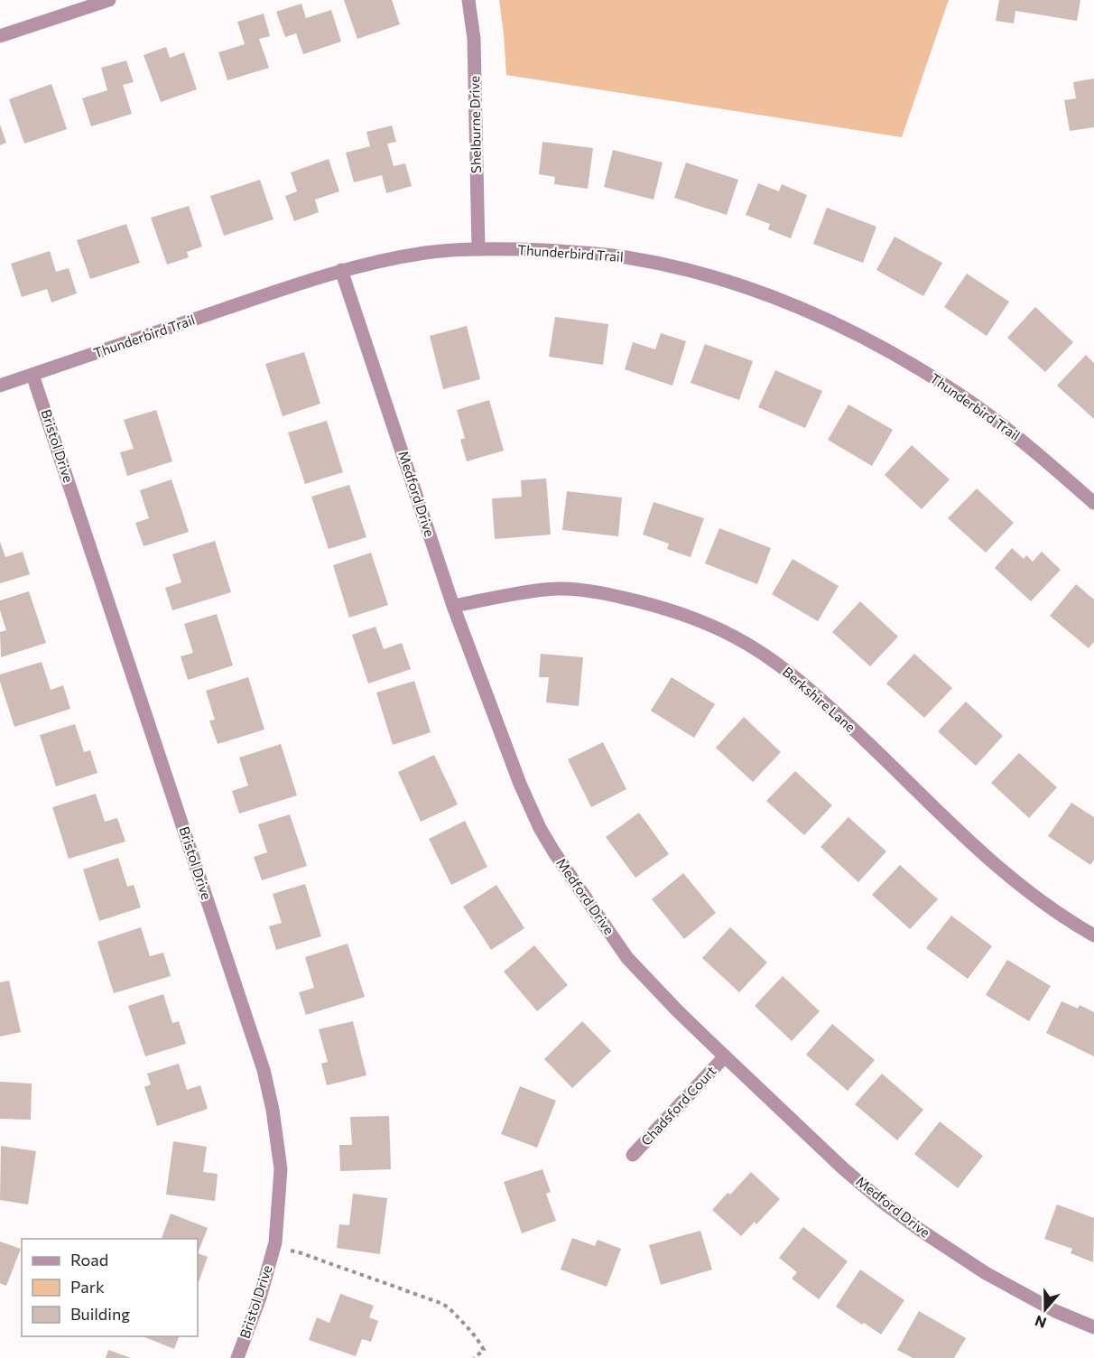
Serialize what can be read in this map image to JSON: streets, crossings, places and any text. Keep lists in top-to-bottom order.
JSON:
{
  "streets": {
    "street": [
      "Shelburne Drive",
      "Thunderbird Trail",
      "Bristol Drive",
      "Medford Drive",
      "Berkshire Lane",
      "Chadsford Court"
    ]
  },
  "crossings": [
    ["Shelburne Drive", "Thunderbird Trail"],
    ["Thunderbird Trail", "Bristol Drive"],
    ["Thunderbird Trail", "Medford Drive"],
    ["Medford Drive", "Berkshire Lane"],
    ["Medford Drive", "Chadsford Court"]
  ],
  "legend": ["Road", "Park", "Building"],
  "north": "bottom"
}
